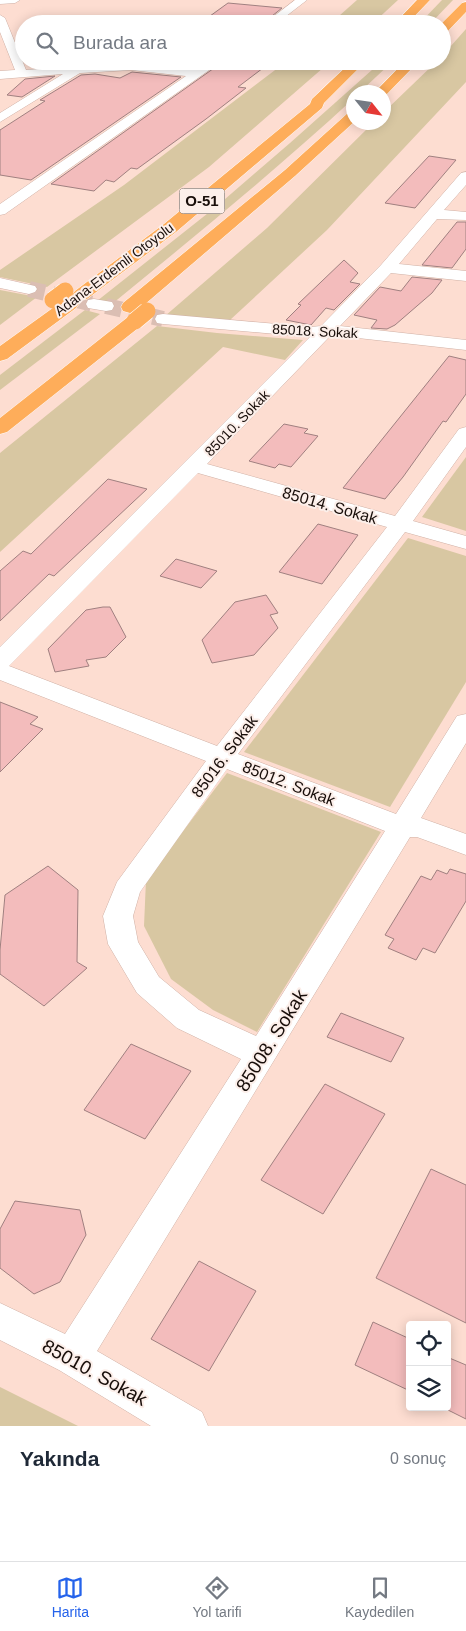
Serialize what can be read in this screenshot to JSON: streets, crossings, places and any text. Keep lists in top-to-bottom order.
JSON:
{
  "streets": {
    "highway": ["O-51", "Adana-Erdemli Otoyolu"],
    "street": [
      "85018. Sokak",
      "85010. Sokak",
      "85014. Sokak",
      "85016. Sokak",
      "85012. Sokak",
      "85008. Sokak"
    ]
  },
  "crossings": [
    ["Adana-Erdemli Otoyolu", "85018. Sokak"],
    ["85018. Sokak", "85010. Sokak"],
    ["85010. Sokak", "85014. Sokak"],
    ["85010. Sokak", "85008. Sokak"],
    ["85014. Sokak", "85016. Sokak"],
    ["85016. Sokak", "85012. Sokak"],
    ["85016. Sokak", "85008. Sokak"],
    ["85012. Sokak", "85008. Sokak"]
  ],
  "north": "bottom right",
  "page": {
    "search": "Burada ara",
    "heading": ["Yakında", "0 sonuç"],
    "nav": ["Harita", "Yol tarifi", "Kaydedilen"]
  }
}
